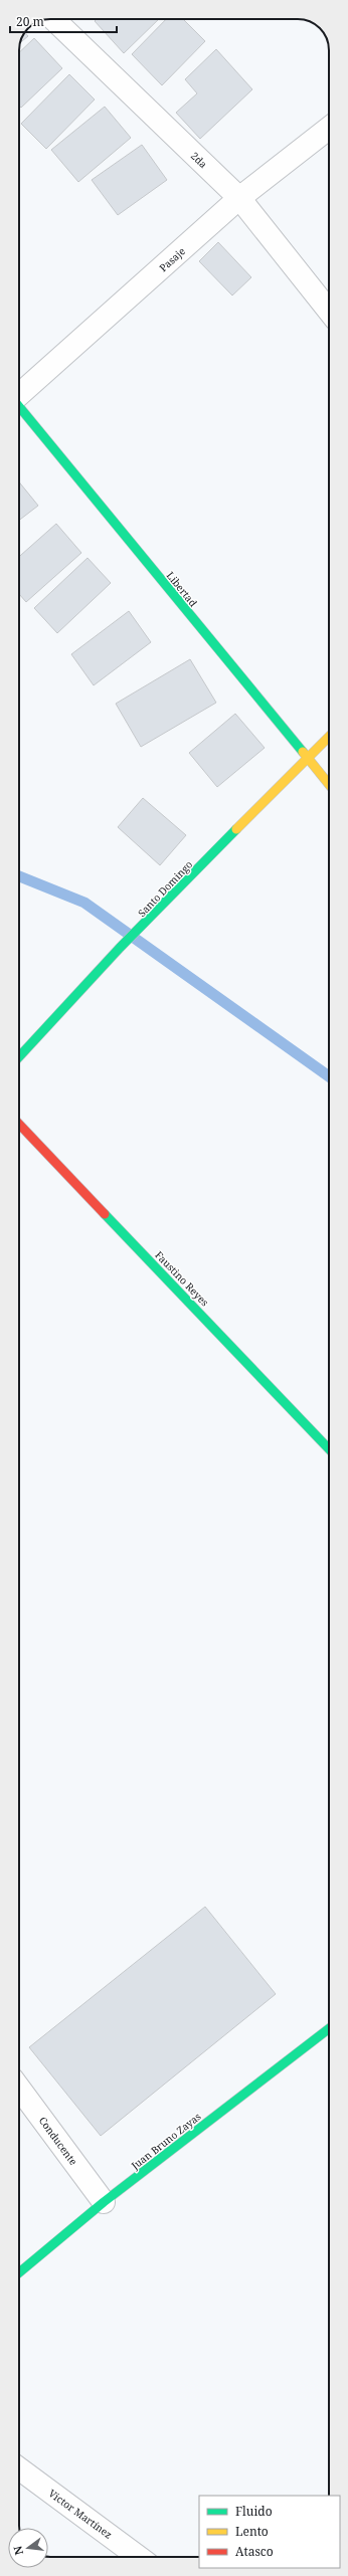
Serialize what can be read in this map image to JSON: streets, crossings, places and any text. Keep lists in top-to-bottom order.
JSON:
{
  "streets": {
    "street": [
      "2da",
      "Pasaje",
      "Libertad",
      "Santo Domingo",
      "Faustino Reyes",
      "Conducente",
      "Juan Bruno Zayas",
      "Victor Martínez"
    ]
  },
  "crossings": [
    ["2da", "Pasaje"],
    ["Libertad", "Santo Domingo"],
    ["Conducente", "Juan Bruno Zayas"]
  ],
  "legend": ["Fluido", "Lento", "Atasco"],
  "scale_bar": "20 m",
  "north": "left"
}
